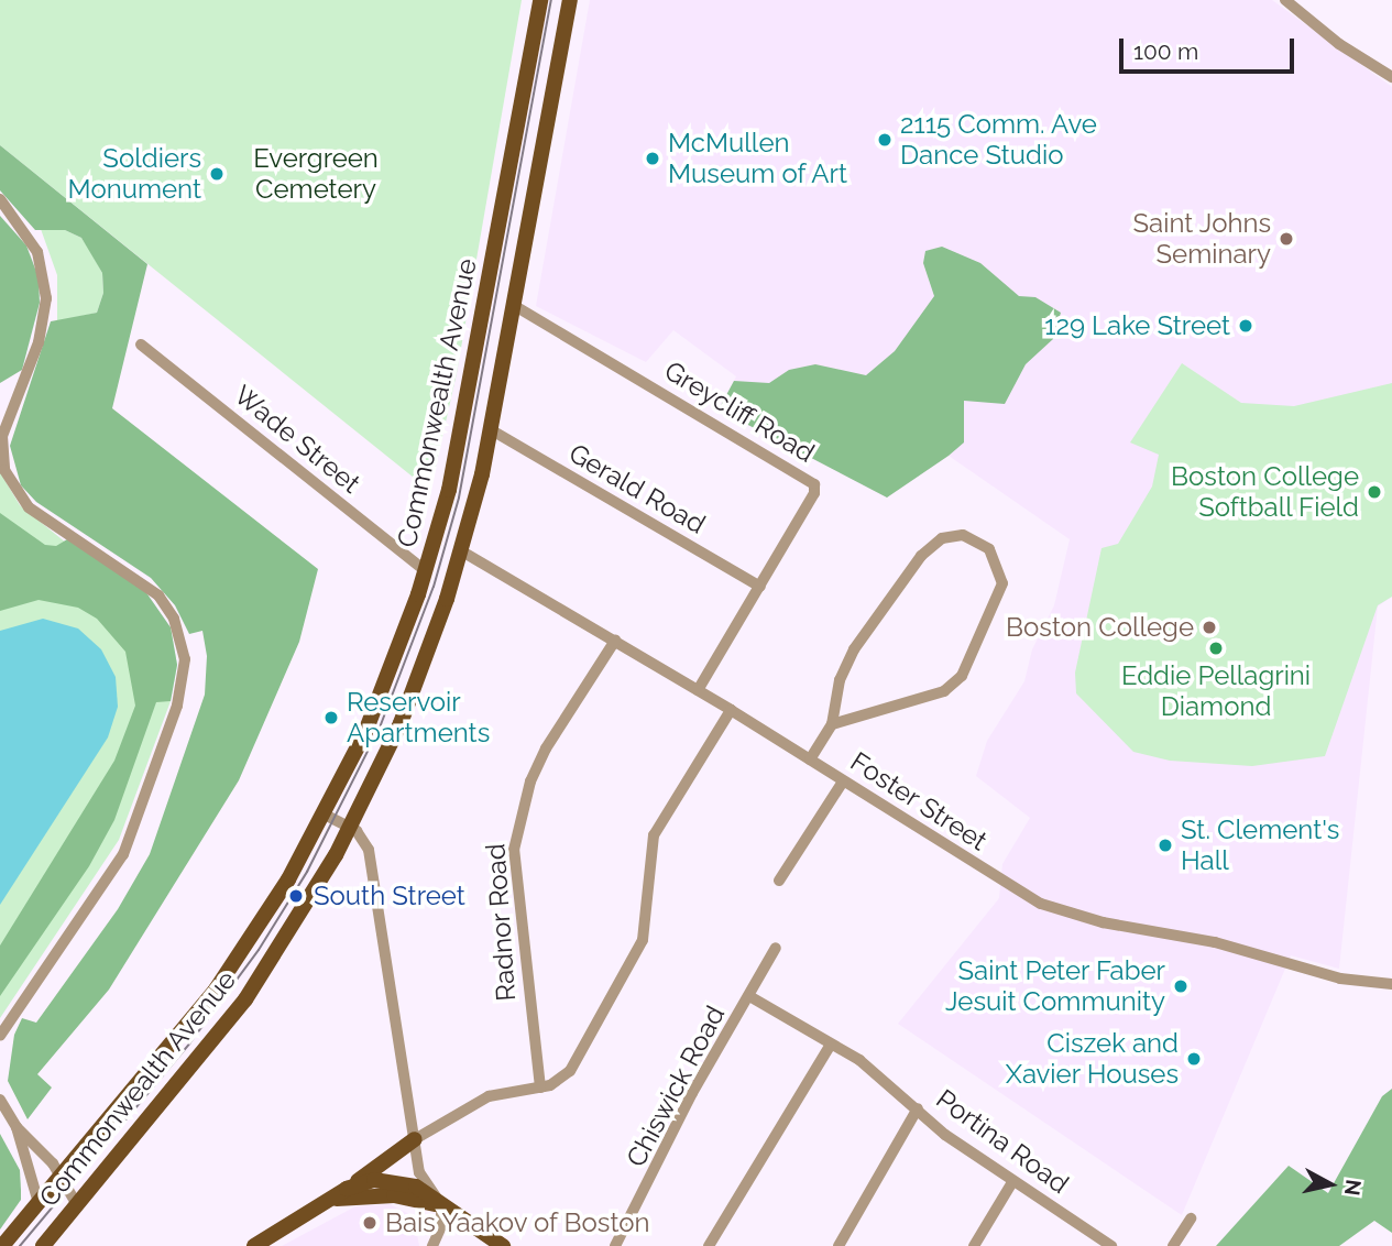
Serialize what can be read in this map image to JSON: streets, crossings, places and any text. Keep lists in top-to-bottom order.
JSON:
{
  "streets": {
    "main road": ["Commonwealth Avenue"],
    "street": [
      "Greycliff Road",
      "Wade Street",
      "Gerald Road",
      "Foster Street",
      "Radnor Road",
      "Chiswick Road",
      "Portina Road"
    ]
  },
  "crossings": [
    ["Commonwealth Avenue", "Greycliff Road"],
    ["Commonwealth Avenue", "Wade Street"],
    ["Commonwealth Avenue", "Gerald Road"],
    ["Commonwealth Avenue", "Foster Street"],
    ["Greycliff Road", "Gerald Road"],
    ["Greycliff Road", "Foster Street"],
    ["Foster Street", "Radnor Road"],
    ["Chiswick Road", "Portina Road"]
  ],
  "parks": ["Evergreen Cemetery"],
  "places": [
    "2115 Comm. Ave Dance Studio",
    "McMullen Museum of Art",
    "Soldiers Monument",
    "Saint Johns Seminary",
    "129 Lake Street",
    "Boston College Softball Field",
    "Boston College",
    "Eddie Pellagrini Diamond",
    "Reservoir Apartments",
    "St. Clement's Hall",
    "South Street",
    "Saint Peter Faber Jesuit Community",
    "Ciszek and Xavier Houses",
    "Bais Yaakov of Boston"
  ],
  "scale_bar": "100 m",
  "north": "right"
}
